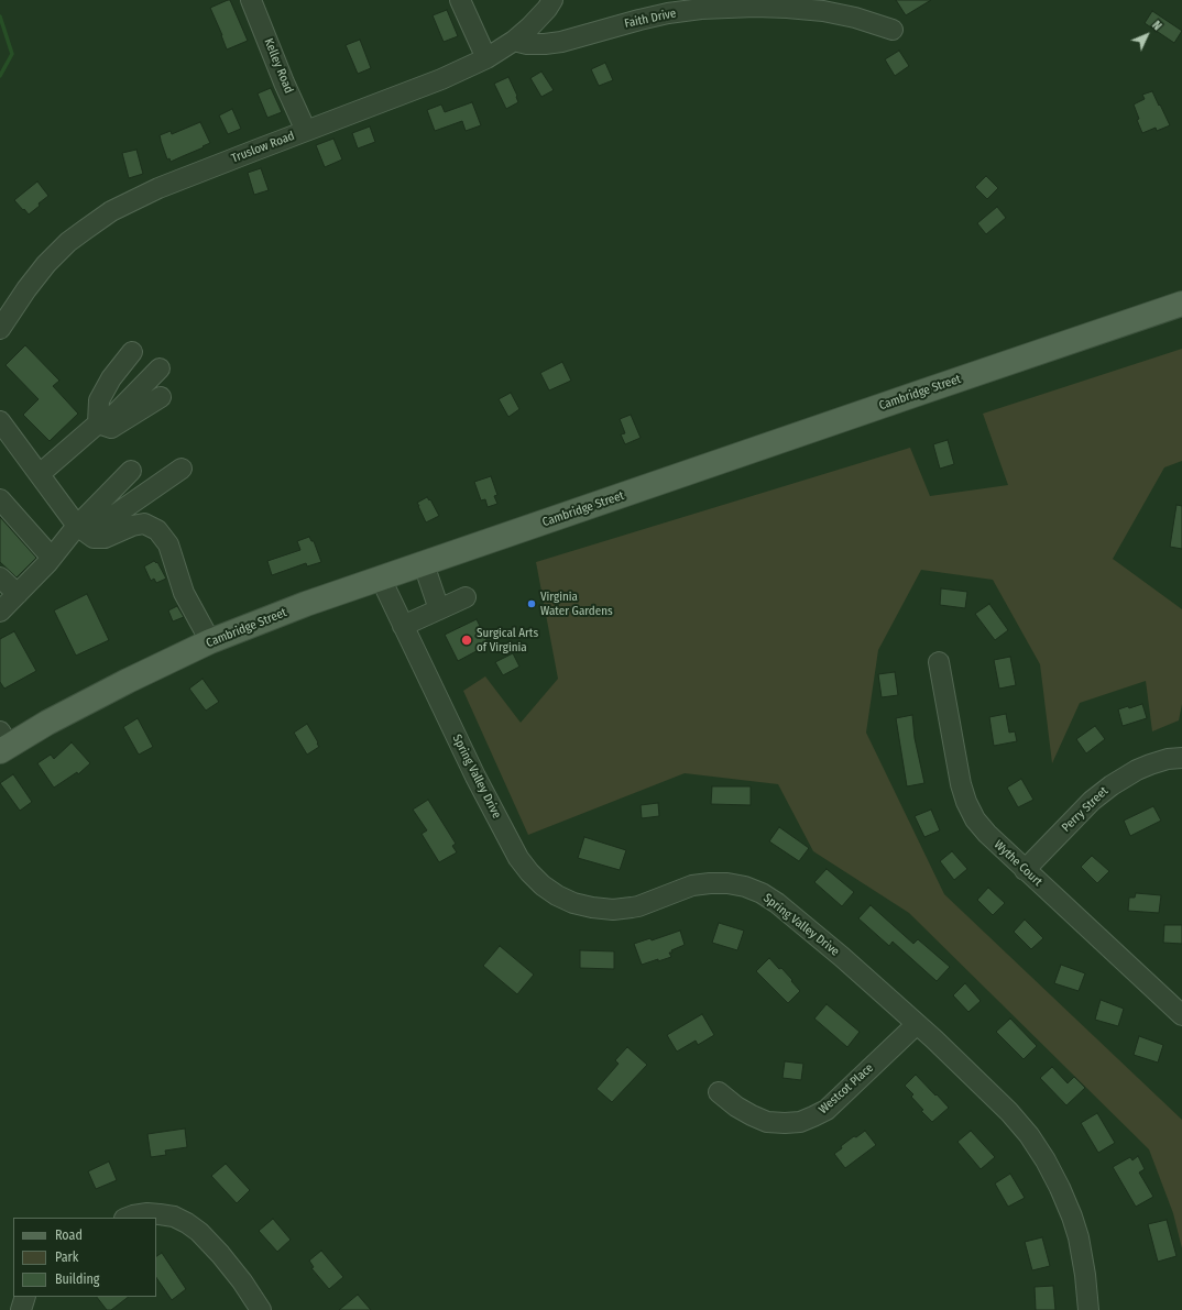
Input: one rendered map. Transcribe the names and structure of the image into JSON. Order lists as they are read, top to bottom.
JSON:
{
  "streets": {
    "main road": ["Cambridge Street"],
    "street": [
      "Faith Drive",
      "Kelley Road",
      "Truslow Road",
      "Spring Valley Drive",
      "Perry Street",
      "Wythe Court",
      "Westcot Place"
    ]
  },
  "crossings": [
    ["Faith Drive", "Truslow Road"],
    ["Kelley Road", "Truslow Road"],
    ["Cambridge Street", "Spring Valley Drive"],
    ["Spring Valley Drive", "Westcot Place"],
    ["Perry Street", "Wythe Court"]
  ],
  "places": ["Virginia Water Gardens", "Surgical Arts of Virginia"],
  "legend": ["Road", "Park", "Building"],
  "north": "top right"
}
